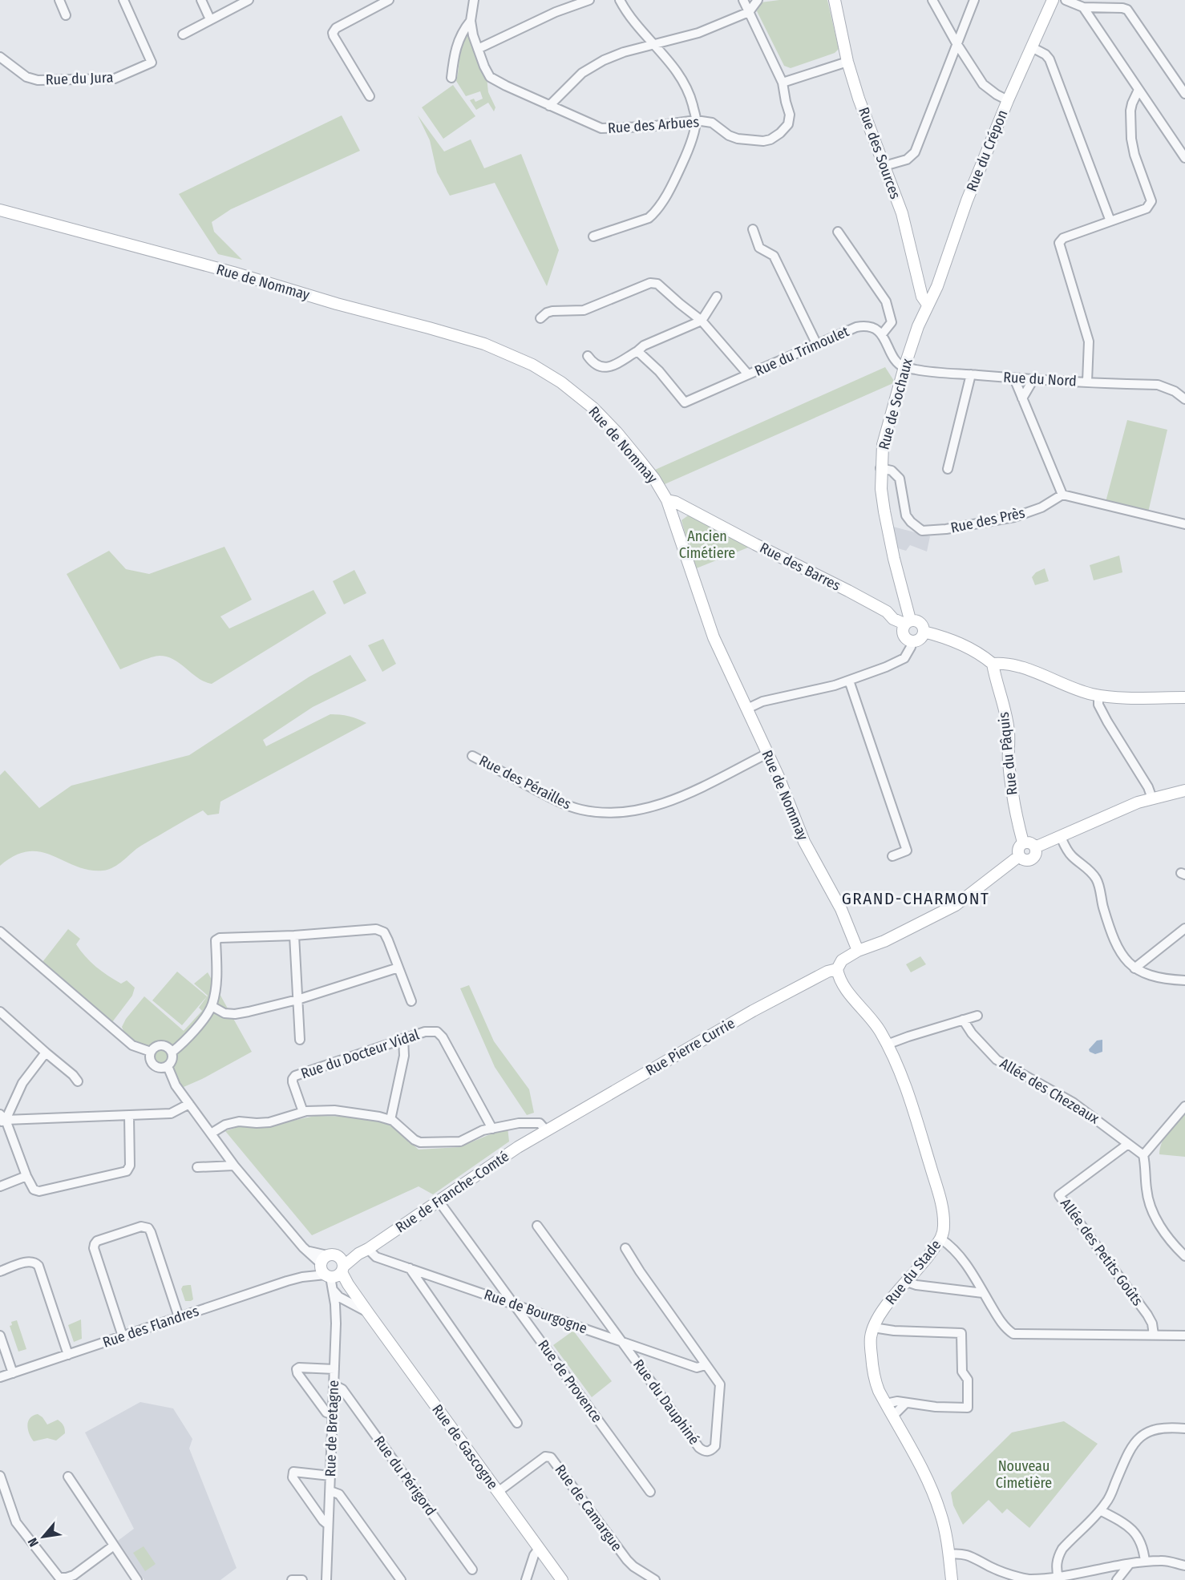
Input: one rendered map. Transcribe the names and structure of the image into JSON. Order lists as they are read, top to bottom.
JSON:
{
  "streets": {
    "street": [
      "Rue du Jura",
      "Rue des Arbues",
      "Rue du Crépon",
      "Rue des Sources",
      "Rue de Nommay",
      "Rue du Trimoulet",
      "Rue du Nord",
      "Rue de Sochaux",
      "Rue des Près",
      "Rue des Barres",
      "Rue du Pâquis",
      "Rue des Pérailles",
      "Rue Pierre Currie",
      "Rue du Docteur Vidal",
      "Allée des Chezeaux",
      "Rue de Franche-Comté",
      "Allée des Petits Goûts",
      "Rue du Stade",
      "Rue de Bourgogne",
      "Rue des Flandres",
      "Rue de Provence",
      "Rue du Dauphiné",
      "Rue de Bretagne",
      "Rue de Gascogne",
      "Rue du Périgord",
      "Rue de Camargue"
    ]
  },
  "crossings": [
    ["Rue du Crépon", "Rue des Sources"],
    ["Rue du Crépon", "Rue de Sochaux"],
    ["Rue des Sources", "Rue de Sochaux"],
    ["Rue de Nommay", "Rue des Barres"],
    ["Rue de Nommay", "Rue des Pérailles"],
    ["Rue du Nord", "Rue de Sochaux"],
    ["Rue de Sochaux", "Rue des Près"],
    ["Rue de Sochaux", "Rue des Barres"],
    ["Rue Pierre Currie", "Rue de Franche-Comté"],
    ["Rue Pierre Currie", "Rue du Stade"],
    ["Allée des Chezeaux", "Allée des Petits Goûts"],
    ["Rue de Franche-Comté", "Rue de Bourgogne"],
    ["Rue de Franche-Comté", "Rue des Flandres"],
    ["Rue de Franche-Comté", "Rue de Provence"],
    ["Rue de Franche-Comté", "Rue de Bretagne"],
    ["Rue de Franche-Comté", "Rue de Gascogne"],
    ["Rue de Bourgogne", "Rue de Provence"],
    ["Rue de Bourgogne", "Rue du Dauphiné"],
    ["Rue des Flandres", "Rue de Bretagne"],
    ["Rue de Bretagne", "Rue de Gascogne"],
    ["Rue de Bretagne", "Rue du Périgord"],
    ["Rue de Gascogne", "Rue de Camargue"]
  ],
  "districts": ["GRAND-CHARMONT"],
  "parks": ["Ancien Cimétiere", "Nouveau Cimetière"],
  "north": "bottom left"
}
